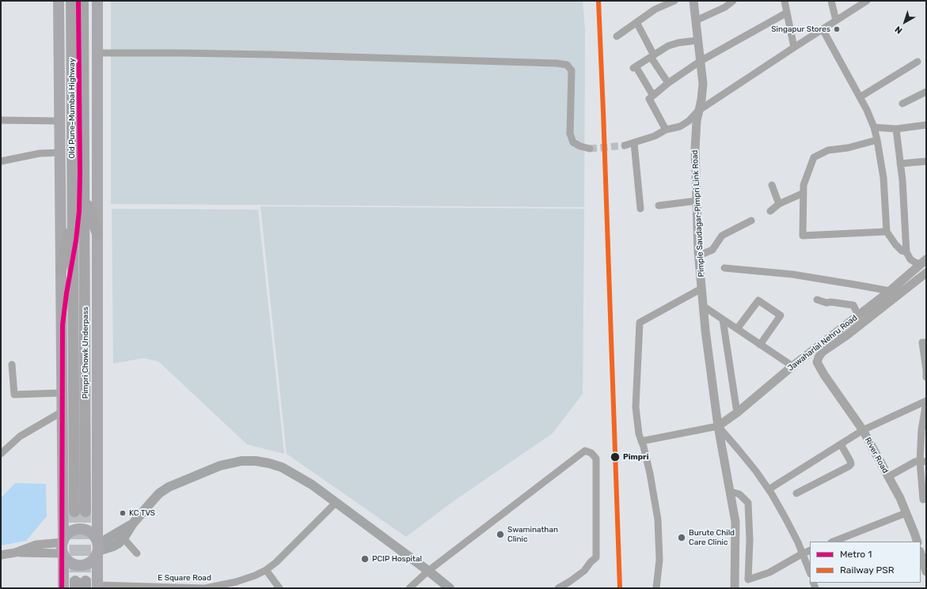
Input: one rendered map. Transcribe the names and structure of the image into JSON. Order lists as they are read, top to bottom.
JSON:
{
  "streets": {
    "highway": ["Old Pune–Mumbai Highway", "Pimpri Chowk Underpass"],
    "street": [
      "Pimple Saudagar-Pimpri Link Road",
      "Jawaharlal Nehru Road",
      "River Road",
      "E Square Road"
    ]
  },
  "crossings": [
    ["Old Pune–Mumbai Highway", "Pimpri Chowk Underpass"],
    ["Pimple Saudagar-Pimpri Link Road", "Jawaharlal Nehru Road"]
  ],
  "places": [
    "Singapur Stores",
    "Pimpri",
    "KC TVS",
    "Swaminathan Clinic",
    "Burute Child Care Clinic",
    "PCIP Hospital"
  ],
  "lines": ["metro line 1", "rail line PSR"],
  "legend": ["Metro 1", "Railway PSR"],
  "north": "bottom left"
}
